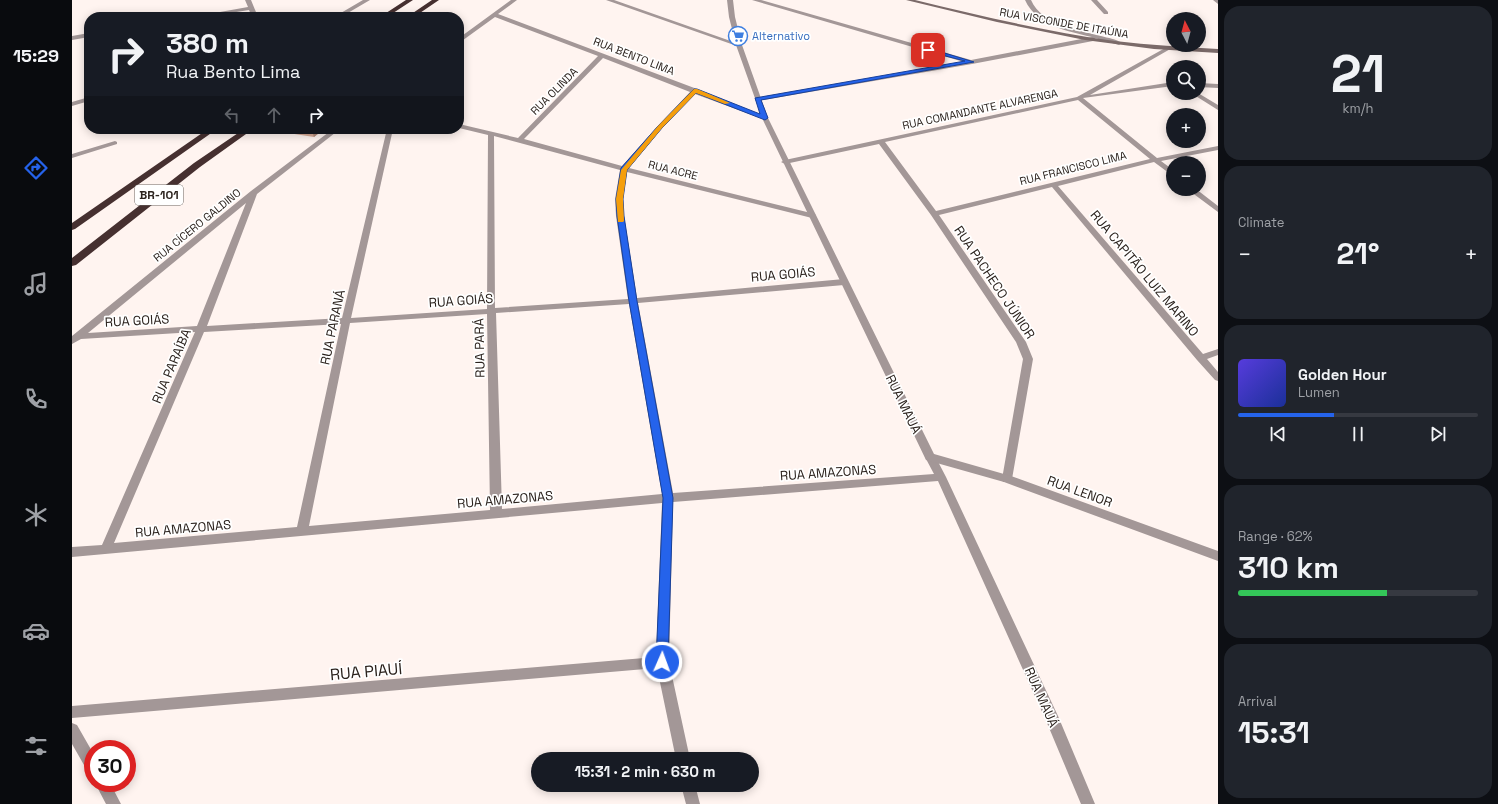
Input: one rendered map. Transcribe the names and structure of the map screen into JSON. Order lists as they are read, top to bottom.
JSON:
{
  "streets": {
    "highway": ["BR-101"],
    "main road": ["RUA VISCONDE DE ITAÚNA"],
    "street": [
      "RUA BENTO LIMA",
      "RUA OLINDA",
      "RUA COMANDANTE ALVARENGA",
      "RUA FRANCISCO LIMA",
      "RUA ACRE",
      "RUA CÍCERO GALDINO",
      "RUA CAPITÃO LUIZ MARINO",
      "RUA GOIÁS",
      "RUA PACHECO JÚNIOR",
      "RUA PARANÁ",
      "RUA PARÁ",
      "RUA PARAÍBA",
      "RUA MAUÁ",
      "RUA AMAZONAS",
      "RUA LENOR",
      "RUA PIAUÍ"
    ]
  },
  "crossings": [
    ["RUA BENTO LIMA", "RUA OLINDA"],
    ["RUA BENTO LIMA", "RUA MAUÁ"],
    ["RUA OLINDA", "RUA ACRE"],
    ["RUA COMANDANTE ALVARENGA", "RUA PACHECO JÚNIOR"],
    ["RUA COMANDANTE ALVARENGA", "RUA MAUÁ"],
    ["RUA FRANCISCO LIMA", "RUA CAPITÃO LUIZ MARINO"],
    ["RUA FRANCISCO LIMA", "RUA PACHECO JÚNIOR"],
    ["RUA ACRE", "RUA PARÁ"],
    ["RUA ACRE", "RUA MAUÁ"],
    ["RUA CÍCERO GALDINO", "RUA GOIÁS"],
    ["RUA CÍCERO GALDINO", "RUA PARAÍBA"],
    ["RUA GOIÁS", "RUA PARANÁ"],
    ["RUA GOIÁS", "RUA PARÁ"],
    ["RUA GOIÁS", "RUA PARAÍBA"],
    ["RUA GOIÁS", "RUA MAUÁ"],
    ["RUA PACHECO JÚNIOR", "RUA LENOR"],
    ["RUA PARANÁ", "RUA AMAZONAS"],
    ["RUA PARÁ", "RUA AMAZONAS"],
    ["RUA PARAÍBA", "RUA AMAZONAS"],
    ["RUA MAUÁ", "RUA AMAZONAS"],
    ["RUA MAUÁ", "RUA LENOR"]
  ],
  "places": {
    "supermarket": ["Alternativo"]
  },
  "north": "top",
  "page": {
    "tabs": "15:29",
    "tile": [
      ["21", "km/h"],
      "Climate",
      ["Range · 62%", "310 km"],
      ["Arrival", "15:31"]
    ],
    "map_buttons": ["+", "−"],
    "turn": ["380 m", "Rua Bento Lima"],
    "heat": ["−", "21°", "+"],
    "song": ["Golden Hour", "Lumen"],
    "limit": "30",
    "trip": "15:31 · 2 min · 630 m"
  }
}
